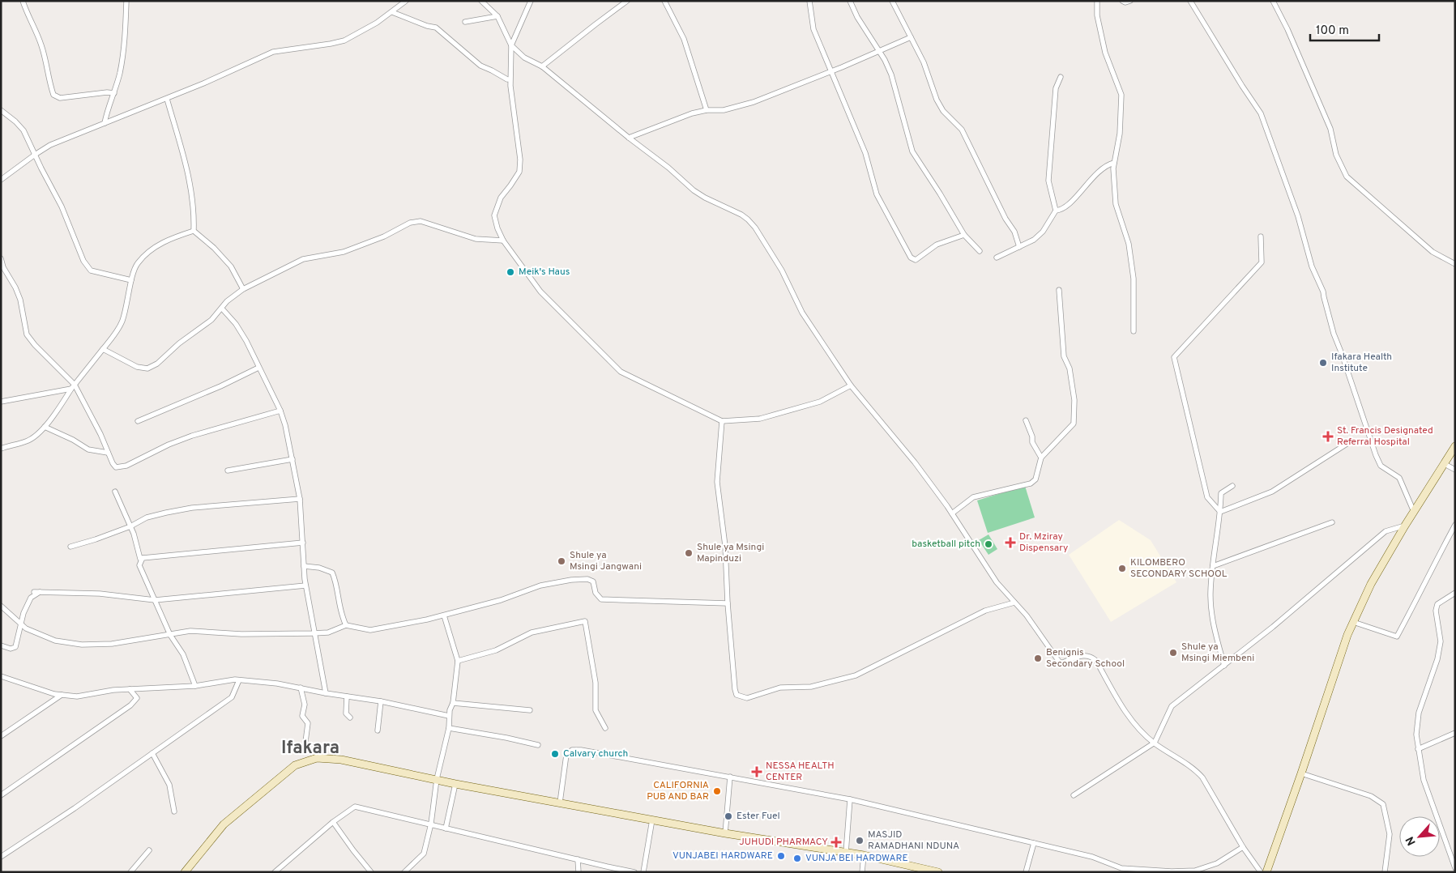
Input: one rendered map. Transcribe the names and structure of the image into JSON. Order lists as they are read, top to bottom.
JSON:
{
  "districts": ["Ifakara"],
  "places": {
    "other": [
      "Meik's Haus",
      "Ifakara Health Institute",
      "basketball pitch",
      "Shule ya Msingi Mapinduzi",
      "Shule ya Msingi Jangwani",
      "KILOMBERO SECONDARY SCHOOL",
      "Shule ya Msingi Miembeni",
      "Benignis Secondary School",
      "Calvary church",
      "CALIFORNIA PUB AND BAR",
      "Ester Fuel",
      "MASJID RAMADHANI NDUNA",
      "VUNJABEI HARDWARE",
      "VUNJA BEI HARDWARE"
    ],
    "health": [
      "St. Francis Designated Referral Hospital",
      "Dr. Mziray Dispensary",
      "NESSA HEALTH CENTER",
      "JUHUDI PHARMACY"
    ]
  },
  "scale_bar": "100 m",
  "north": "bottom left"
}
